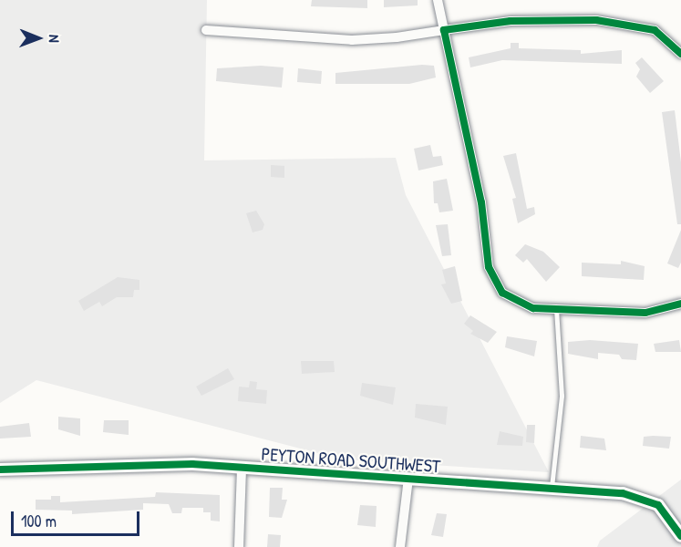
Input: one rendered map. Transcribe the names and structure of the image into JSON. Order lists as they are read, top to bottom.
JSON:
{
  "streets": {
    "street": ["PEYTON ROAD SOUTHWEST"]
  },
  "scale_bar": "100 m",
  "north": "right"
}
